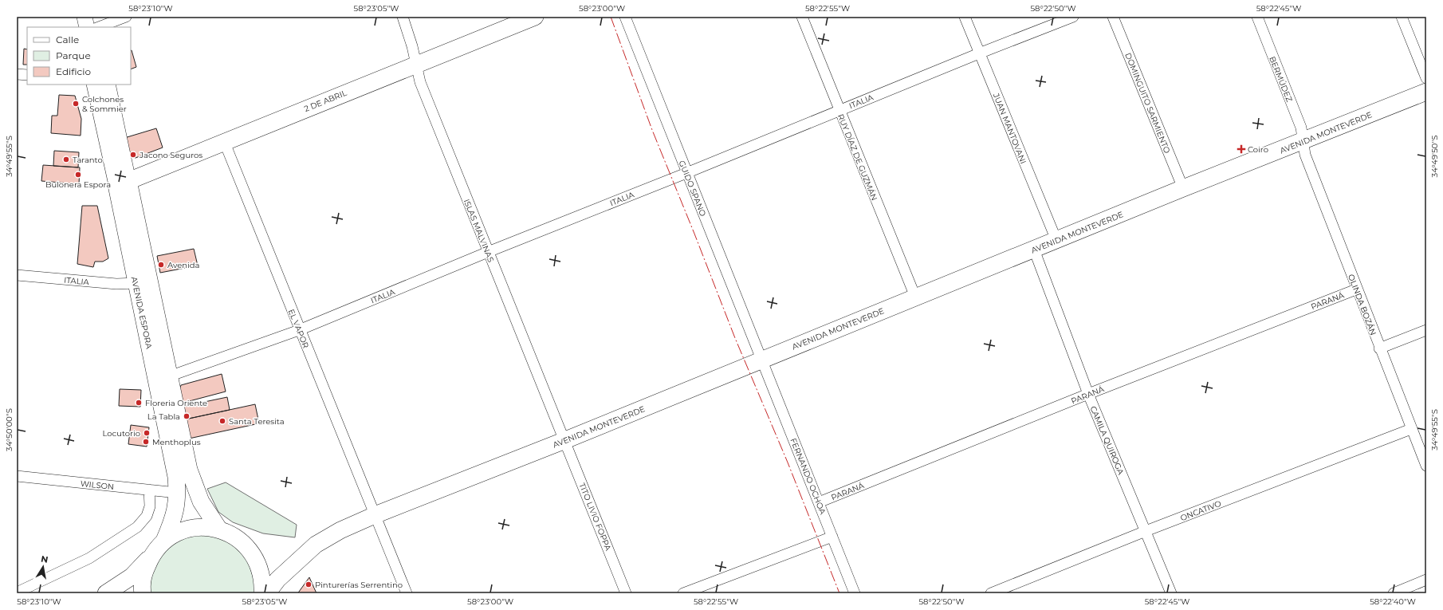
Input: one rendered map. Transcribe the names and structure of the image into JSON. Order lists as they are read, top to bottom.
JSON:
{
  "streets": {
    "main road": ["2 DE ABRIL", "AVENIDA MONTEVERDE", "AVENIDA ESPORA"],
    "street": [
      "BERMÚDEZ",
      "ITALIA",
      "DOMINGUITO SARMIENTO",
      "JUAN MANTOVANI",
      "RUY DÍAZ DE GUZMÁN",
      "GUIDO SPANO",
      "ISLAS MALVINAS",
      "PARANÁ",
      "OLINDA BOZÁN",
      "EL VAPOR",
      "CAMILA QUIROGA",
      "FERNANDO OCHOA",
      "WILSON",
      "ONCATIVO",
      "TITO LIVIO FOPPA"
    ]
  },
  "crossings": [
    ["BERMÚDEZ", "AVENIDA MONTEVERDE"],
    ["BERMÚDEZ", "OLINDA BOZÁN"],
    ["2 DE ABRIL", "ISLAS MALVINAS"],
    ["2 DE ABRIL", "AVENIDA ESPORA"],
    ["2 DE ABRIL", "EL VAPOR"],
    ["ITALIA", "JUAN MANTOVANI"],
    ["ITALIA", "RUY DÍAZ DE GUZMÁN"],
    ["ITALIA", "GUIDO SPANO"],
    ["ITALIA", "ISLAS MALVINAS"],
    ["ITALIA", "AVENIDA ESPORA"],
    ["ITALIA", "EL VAPOR"],
    ["DOMINGUITO SARMIENTO", "AVENIDA MONTEVERDE"],
    ["JUAN MANTOVANI", "AVENIDA MONTEVERDE"],
    ["AVENIDA MONTEVERDE", "RUY DÍAZ DE GUZMÁN"],
    ["AVENIDA MONTEVERDE", "GUIDO SPANO"],
    ["AVENIDA MONTEVERDE", "ISLAS MALVINAS"],
    ["AVENIDA MONTEVERDE", "OLINDA BOZÁN"],
    ["AVENIDA MONTEVERDE", "EL VAPOR"],
    ["AVENIDA MONTEVERDE", "CAMILA QUIROGA"],
    ["AVENIDA MONTEVERDE", "FERNANDO OCHOA"],
    ["AVENIDA MONTEVERDE", "TITO LIVIO FOPPA"],
    ["GUIDO SPANO", "FERNANDO OCHOA"],
    ["ISLAS MALVINAS", "TITO LIVIO FOPPA"],
    ["PARANÁ", "OLINDA BOZÁN"],
    ["PARANÁ", "CAMILA QUIROGA"],
    ["PARANÁ", "FERNANDO OCHOA"],
    ["OLINDA BOZÁN", "ONCATIVO"],
    ["AVENIDA ESPORA", "WILSON"],
    ["CAMILA QUIROGA", "ONCATIVO"]
  ],
  "places": {
    "other": [
      "Colchones & Sommier",
      "Jacono Seguros",
      "Taranto",
      "Bulonera Espora",
      "Avenida",
      "Floreria Oriente",
      "La Tabla",
      "Santa Teresita",
      "Locutorio",
      "Menthoplus",
      "Pinturerías Serrentino"
    ],
    "health": ["Coiro"]
  },
  "legend": ["Calle", "Parque", "Edificio"],
  "north": "top",
  "coordinates": [
    "58°23'10\"W",
    "58°23'05\"W",
    "58°23'00\"W",
    "58°22'55\"W",
    "58°22'50\"W",
    "58°22'45\"W",
    "34°49'55\"S",
    "34°49'50\"S",
    "34°50'00\"S",
    "58°22'40\"W"
  ]
}
